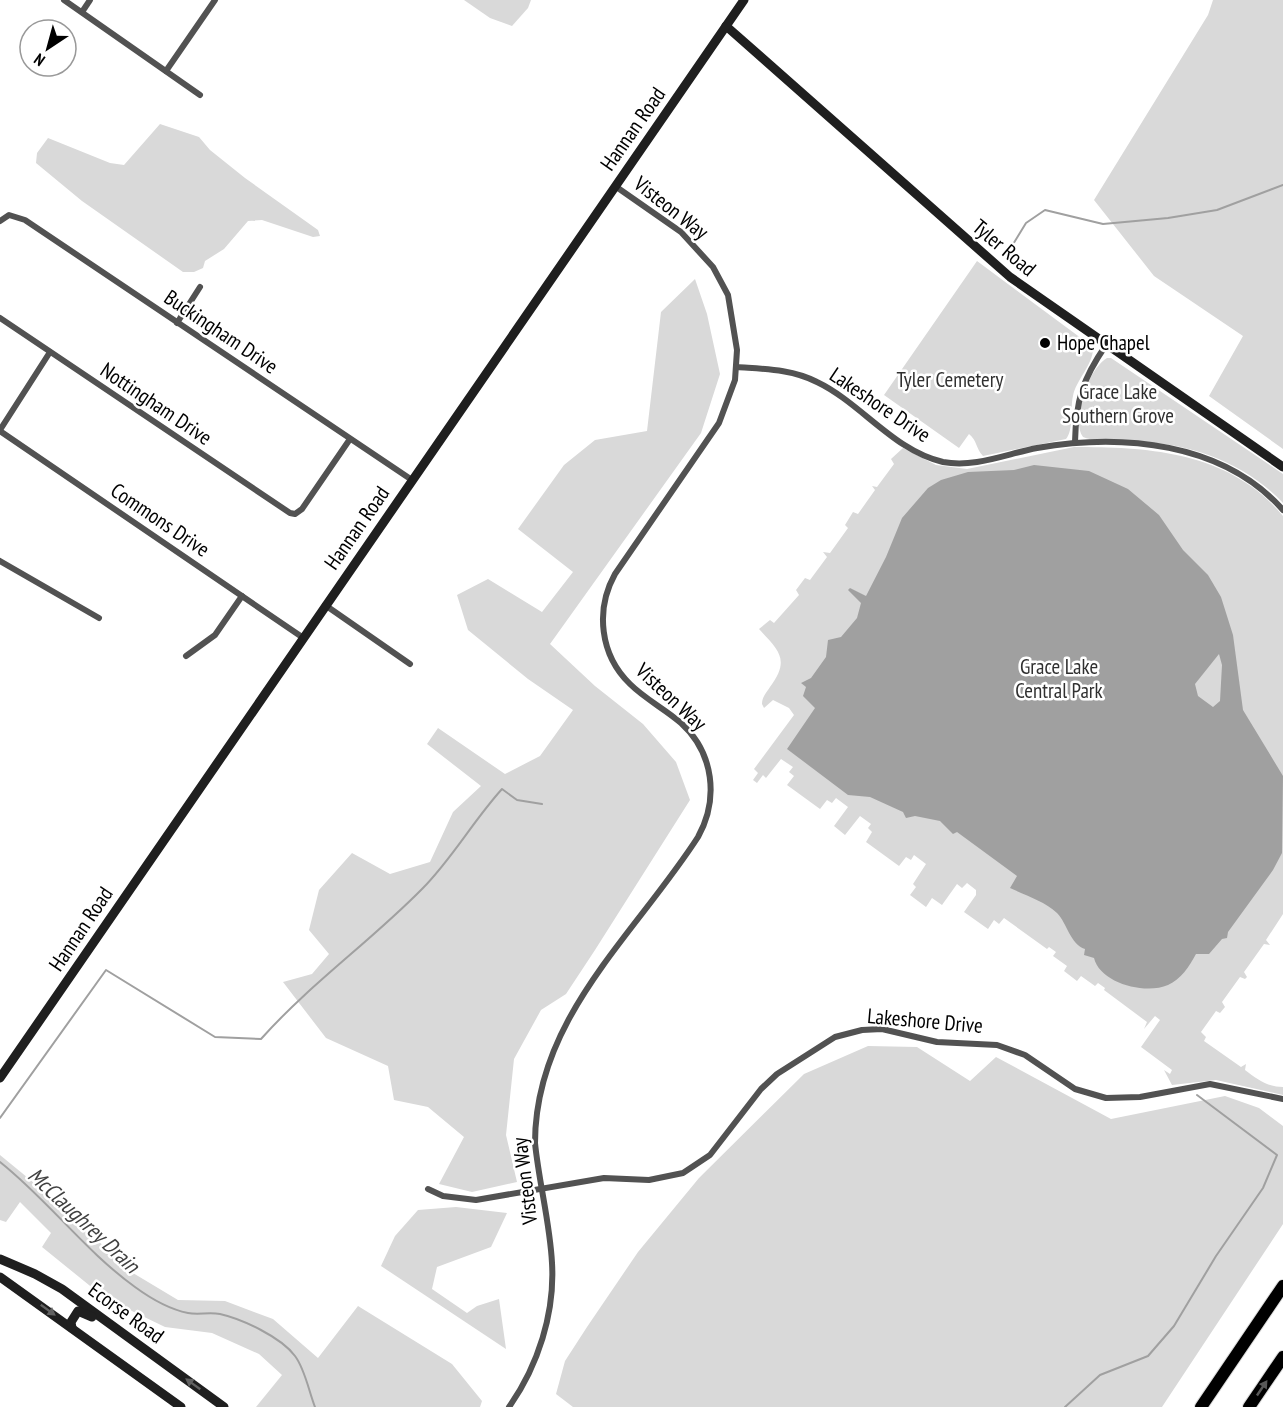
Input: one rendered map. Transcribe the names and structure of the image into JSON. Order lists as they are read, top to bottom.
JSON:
{
  "streets": {
    "street": [
      "Hannan Road",
      "Visteon Way",
      "Tyler Road",
      "Buckingham Drive",
      "Nottingham Drive",
      "Lakeshore Drive",
      "Commons Drive",
      "Ecorse Road"
    ]
  },
  "crossings": [
    ["Hannan Road", "Visteon Way"],
    ["Hannan Road", "Tyler Road"],
    ["Hannan Road", "Buckingham Drive"],
    ["Hannan Road", "Commons Drive"],
    ["Visteon Way", "Lakeshore Drive"],
    ["Buckingham Drive", "Nottingham Drive"]
  ],
  "water": ["McClaughrey Drain"],
  "parks": ["Tyler Cemetery", "Grace Lake Southern Grove", "Grace Lake Central Park"],
  "places": ["Hope Chapel"],
  "north": "bottom left"
}
